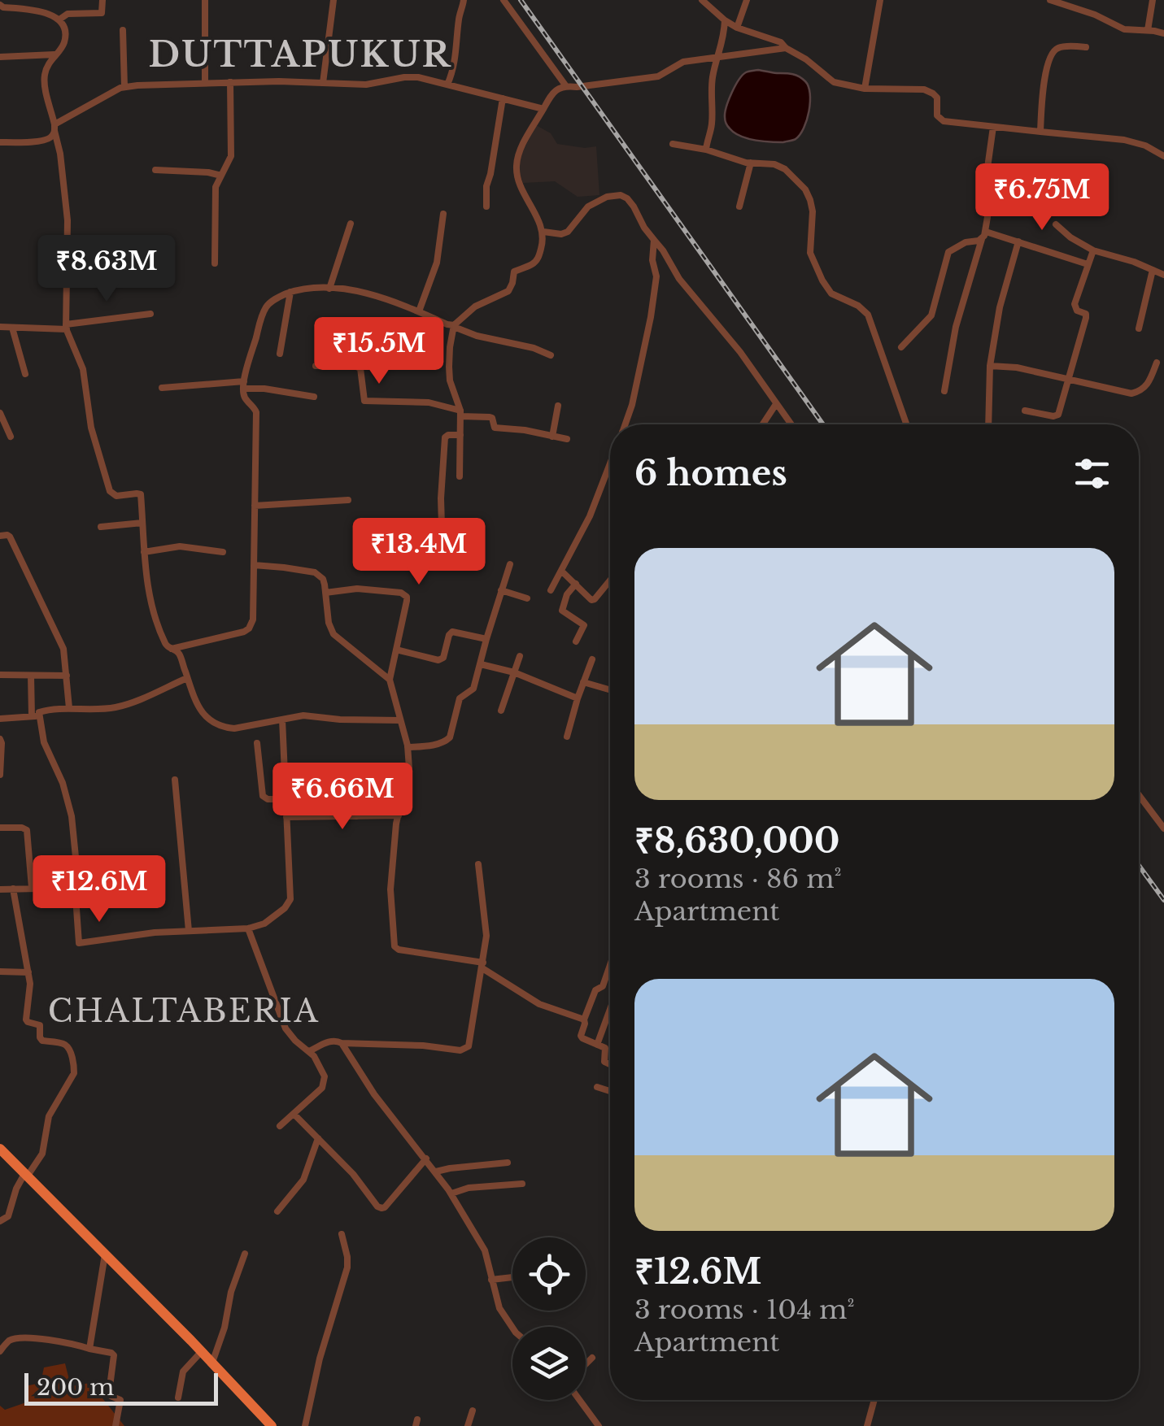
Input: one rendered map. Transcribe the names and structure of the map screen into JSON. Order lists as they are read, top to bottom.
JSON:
{
  "districts": ["DUTTAPUKUR", "CHALTABERIA"],
  "scale_bar": "200 m",
  "page": {
    "price": [
      "₹6.75M",
      "₹8.63M",
      "₹15.5M",
      "₹13.4M",
      "₹6.66M",
      "₹12.6M"
    ],
    "heading": "6 homes",
    "list": [
      {
        "name": "₹8,630,000",
        "note": "3 rooms · 86 m² · Apartment"
      },
      {
        "name": "₹12.6M",
        "note": "3 rooms · 104 m² · Apartment"
      }
    ],
    "scale": "200 m"
  }
}
